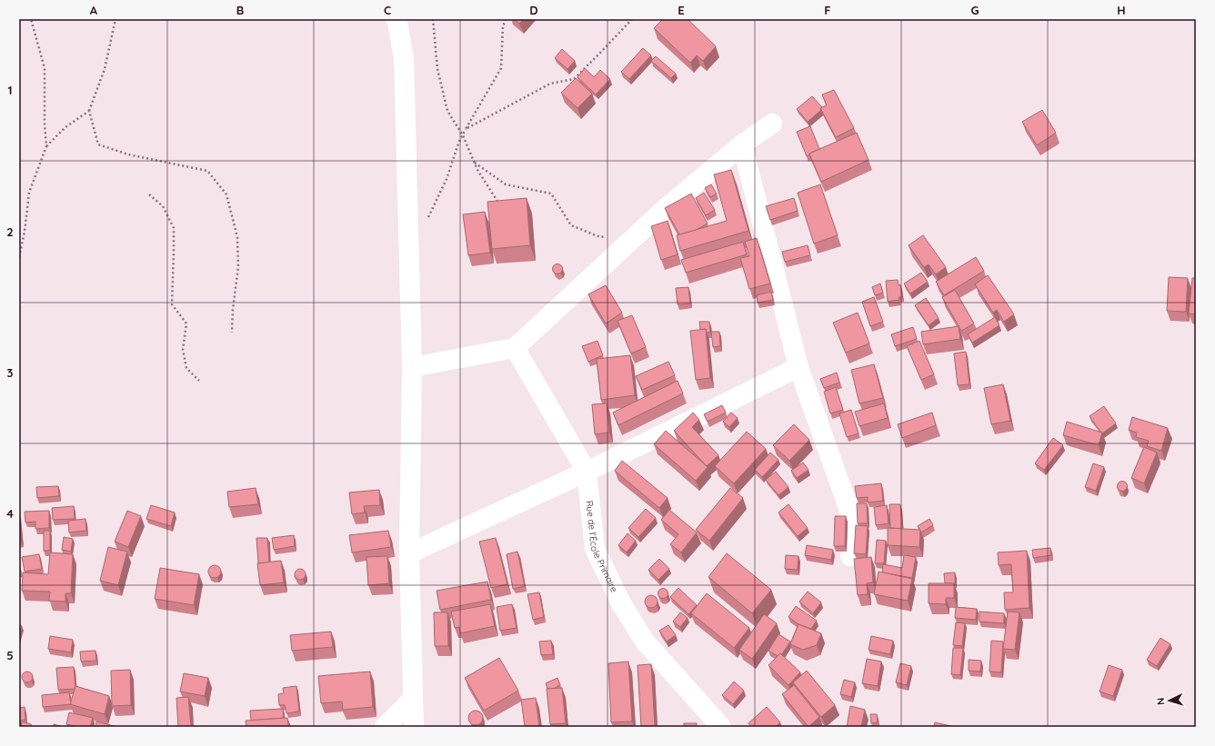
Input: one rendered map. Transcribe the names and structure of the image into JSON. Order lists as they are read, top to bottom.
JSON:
{
  "streets": {
    "street": ["Rue de l'École Primaire"]
  },
  "north": "left",
  "grid": {
    "columns": [
      "A",
      "B",
      "C",
      "D",
      "E",
      "F",
      "G",
      "H"
    ],
    "rows": [
      "1",
      "2",
      "3",
      "4",
      "5"
    ]
  }
}
